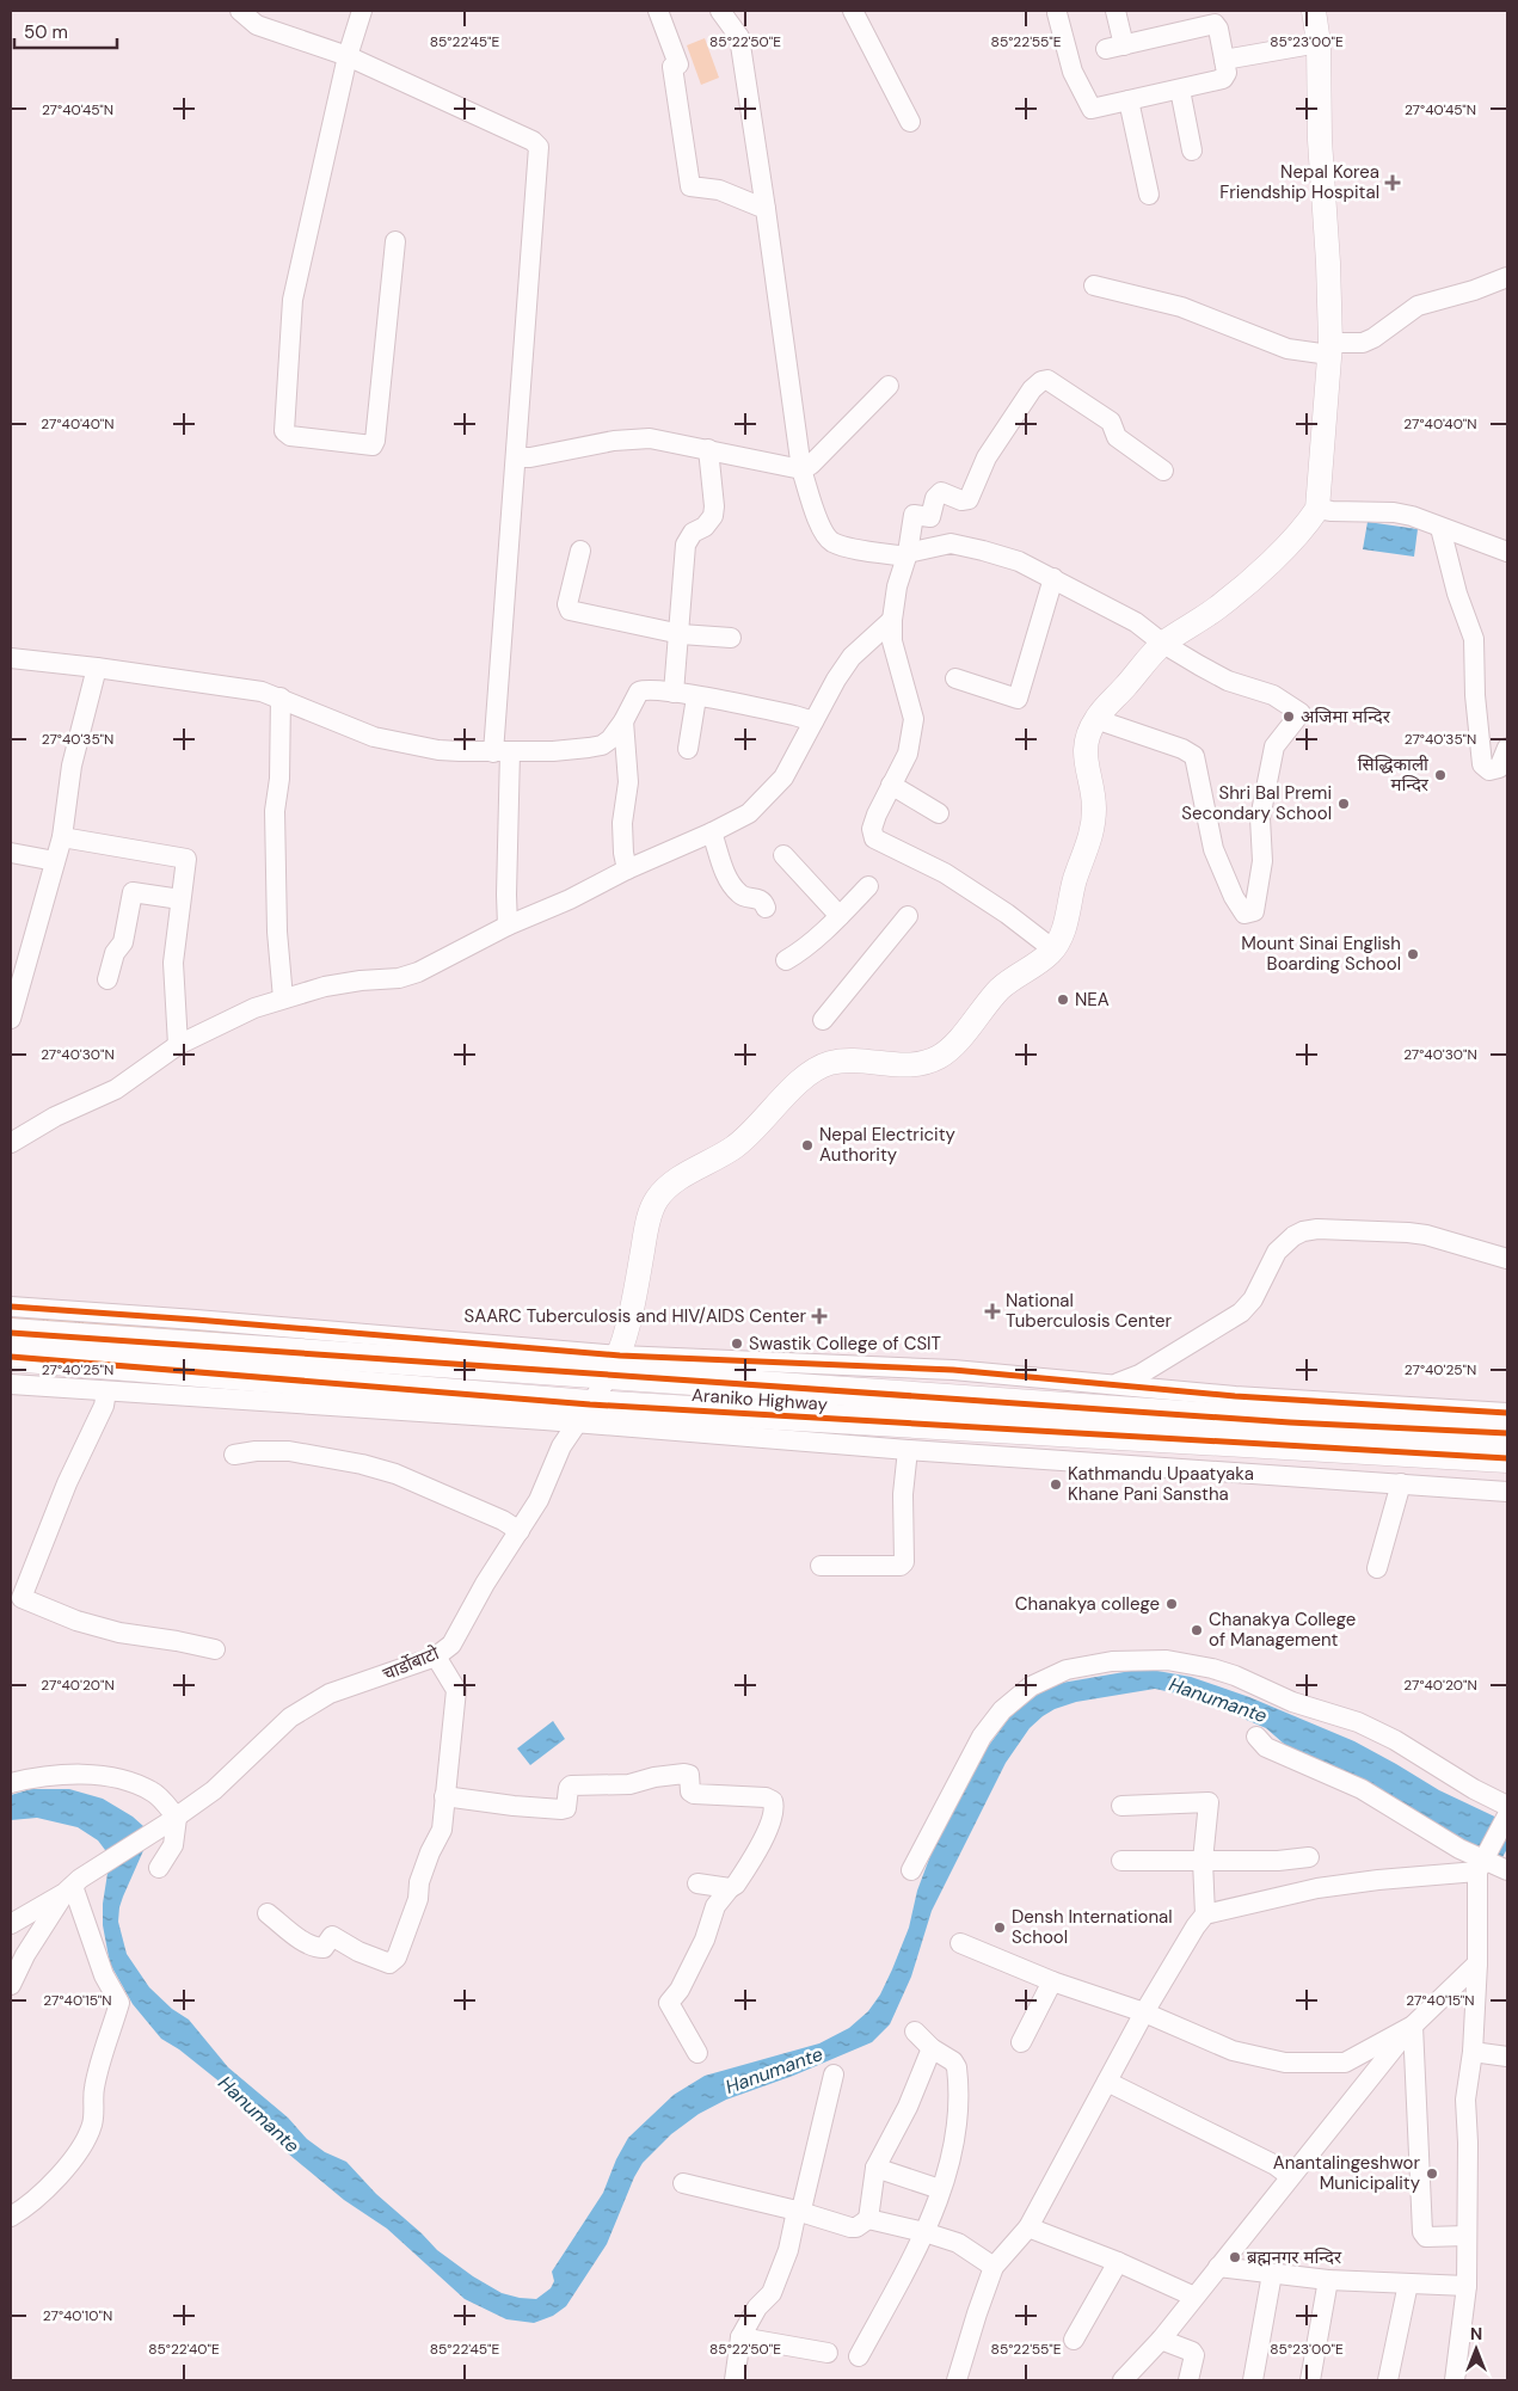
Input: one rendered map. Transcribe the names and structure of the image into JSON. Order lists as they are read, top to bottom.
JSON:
{
  "streets": {
    "highway": ["Araniko Highway"],
    "street": ["चार्डोबाटो"]
  },
  "crossings": [
    ["Araniko Highway", "चार्डोबाटो"]
  ],
  "water": ["Hanumante"],
  "places": {
    "health": ["Nepal Korea Friendship Hospital", "National Tuberculosis Center", "SAARC Tuberculosis and HIV/AIDS Center"],
    "other": [
      "अजिमा मन्दिर",
      "सिद्धिकाली मन्दिर",
      "Shri Bal Premi Secondary School",
      "Mount Sinai English Boarding School",
      "NEA",
      "Nepal Electricity Authority",
      "Swastik College of CSIT",
      "Kathmandu Upaatyaka Khane Pani Sanstha",
      "Chanakya college",
      "Chanakya College of Management",
      "Densh International School",
      "Anantalingeshwor Municipality",
      "ब्रह्मनगर मन्दिर"
    ]
  },
  "scale_bar": "50 m",
  "north": "top",
  "coordinates": [
    "85°22'45\"E",
    "85°22'50\"E",
    "85°22'55\"E",
    "85°23'00\"E",
    "27°40'45\"N",
    "27°40'40\"N",
    "27°40'35\"N",
    "27°40'30\"N",
    "27°40'25\"N",
    "27°40'20\"N",
    "27°40'15\"N",
    "27°40'10\"N",
    "85°22'40\"E"
  ]
}
